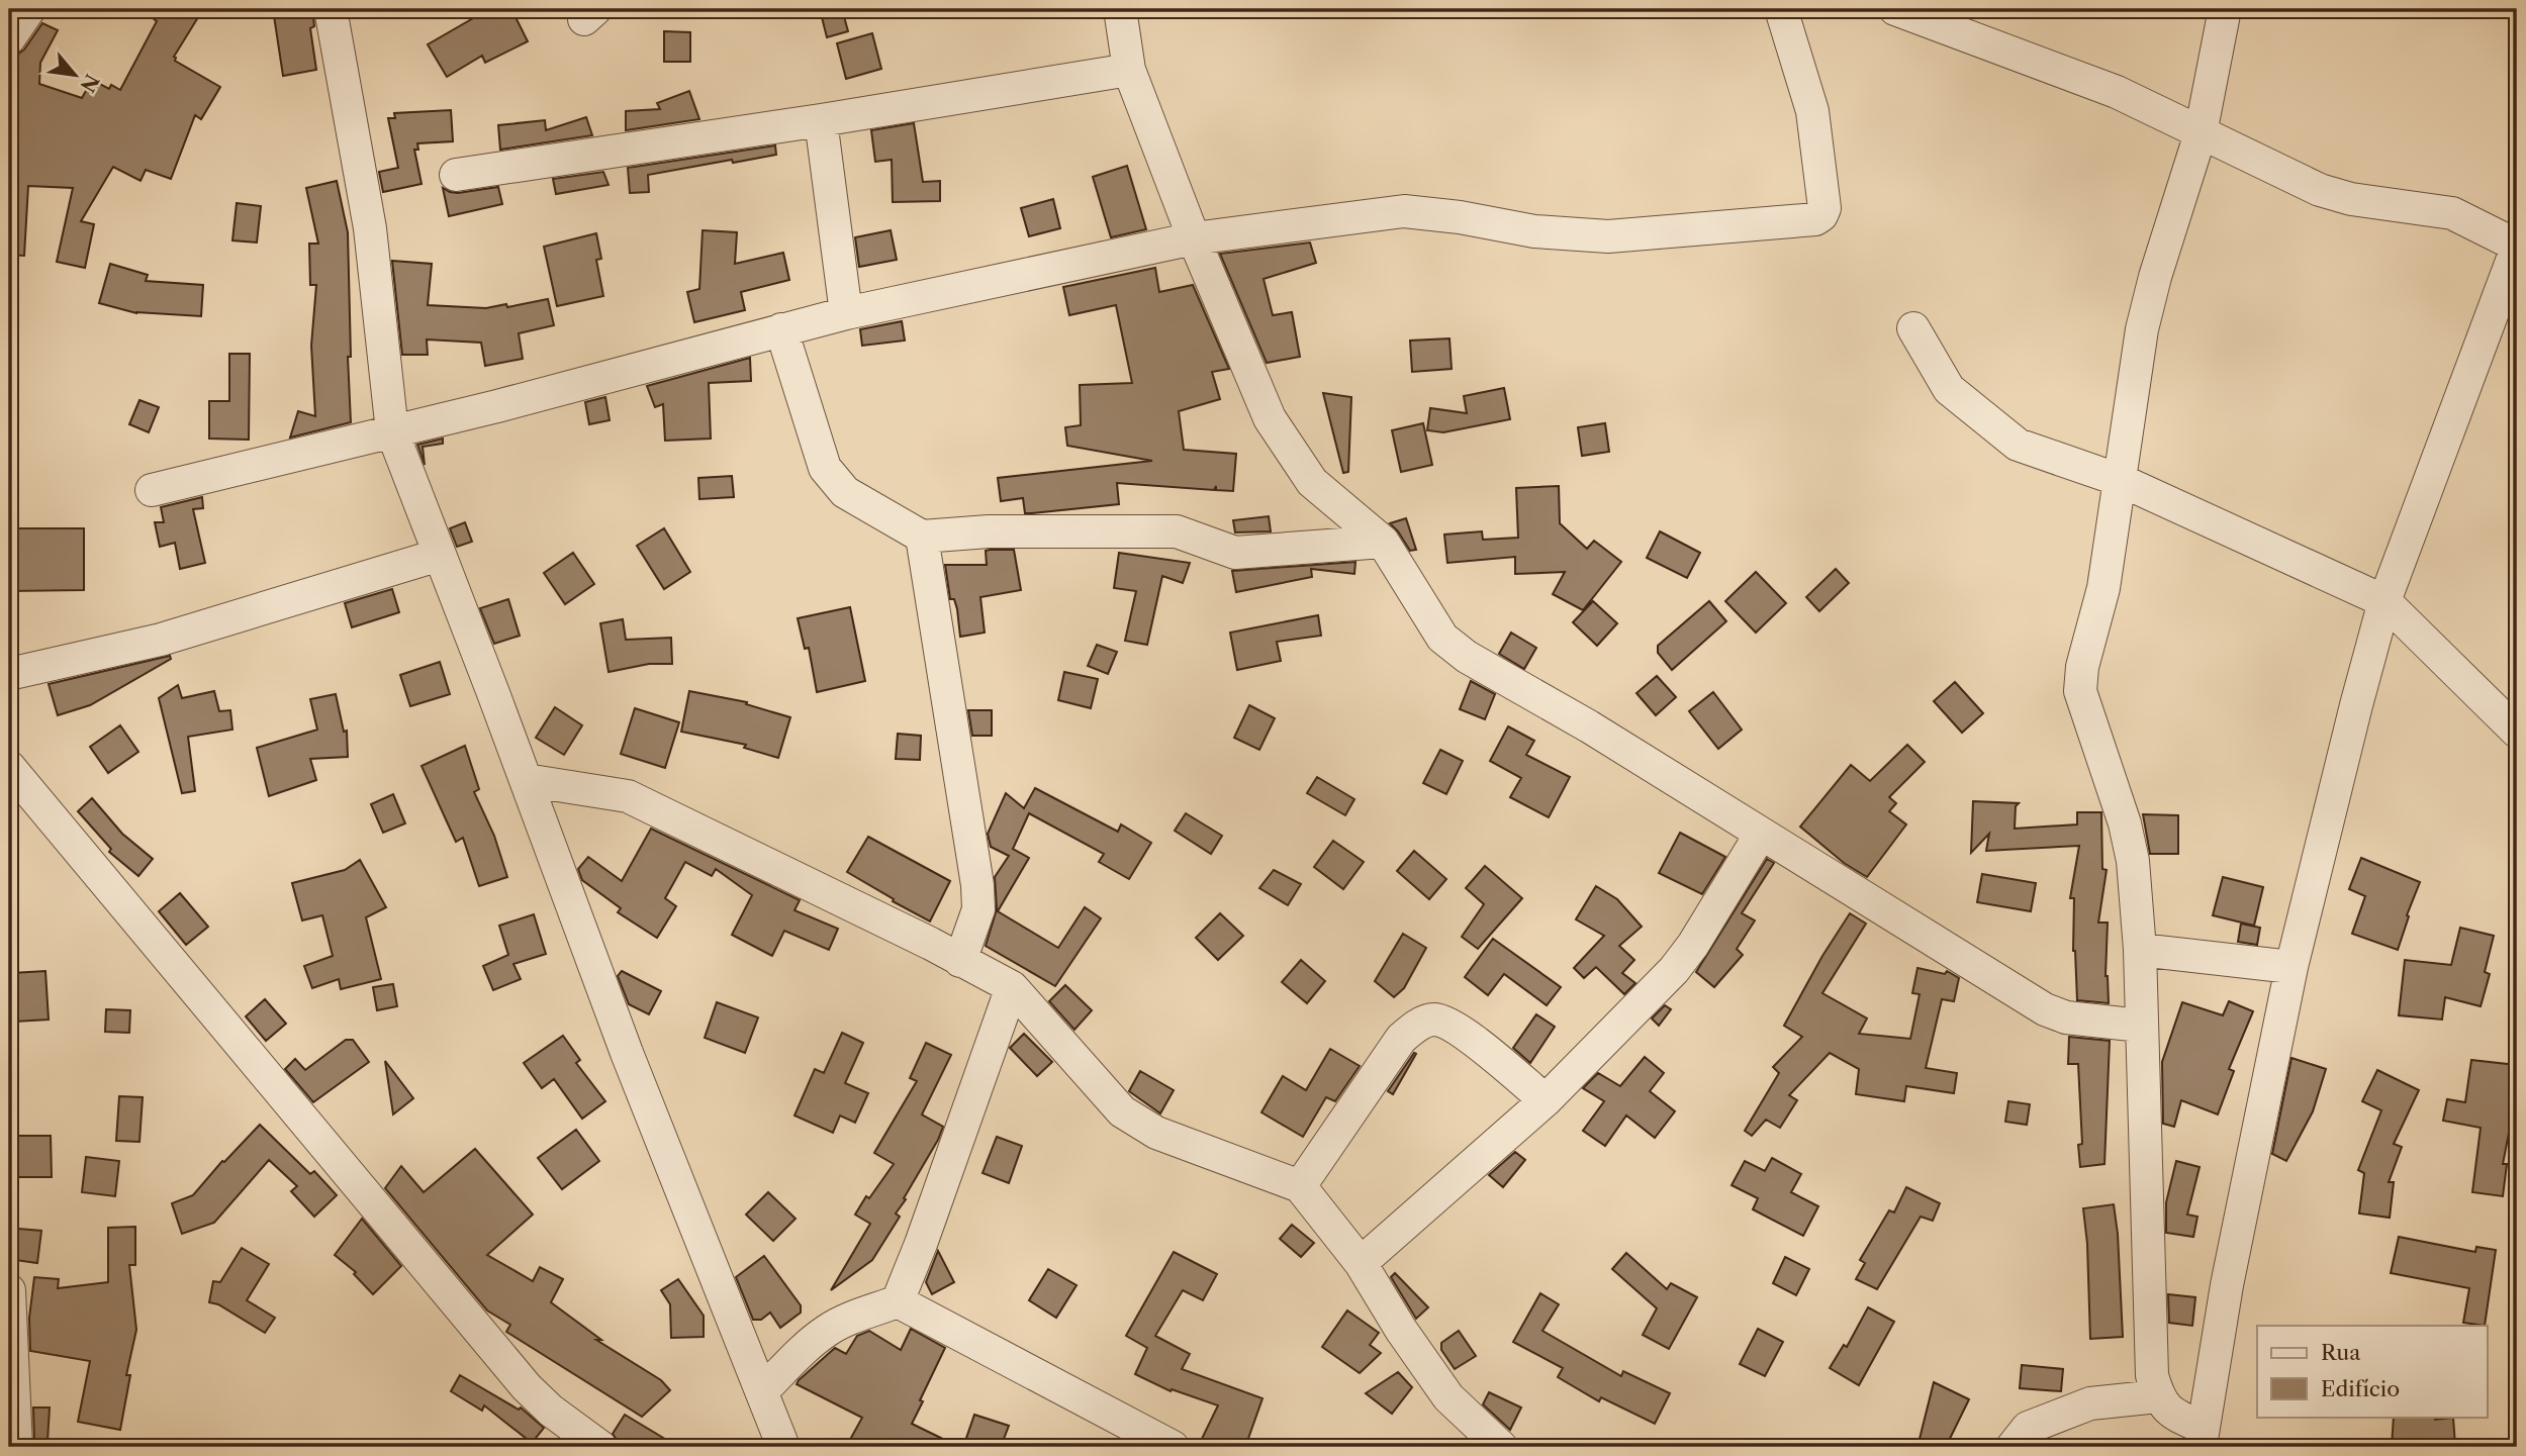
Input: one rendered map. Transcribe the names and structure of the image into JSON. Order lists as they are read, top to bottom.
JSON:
{
  "legend": ["Rua", "Edifício"],
  "north": "bottom right"
}
